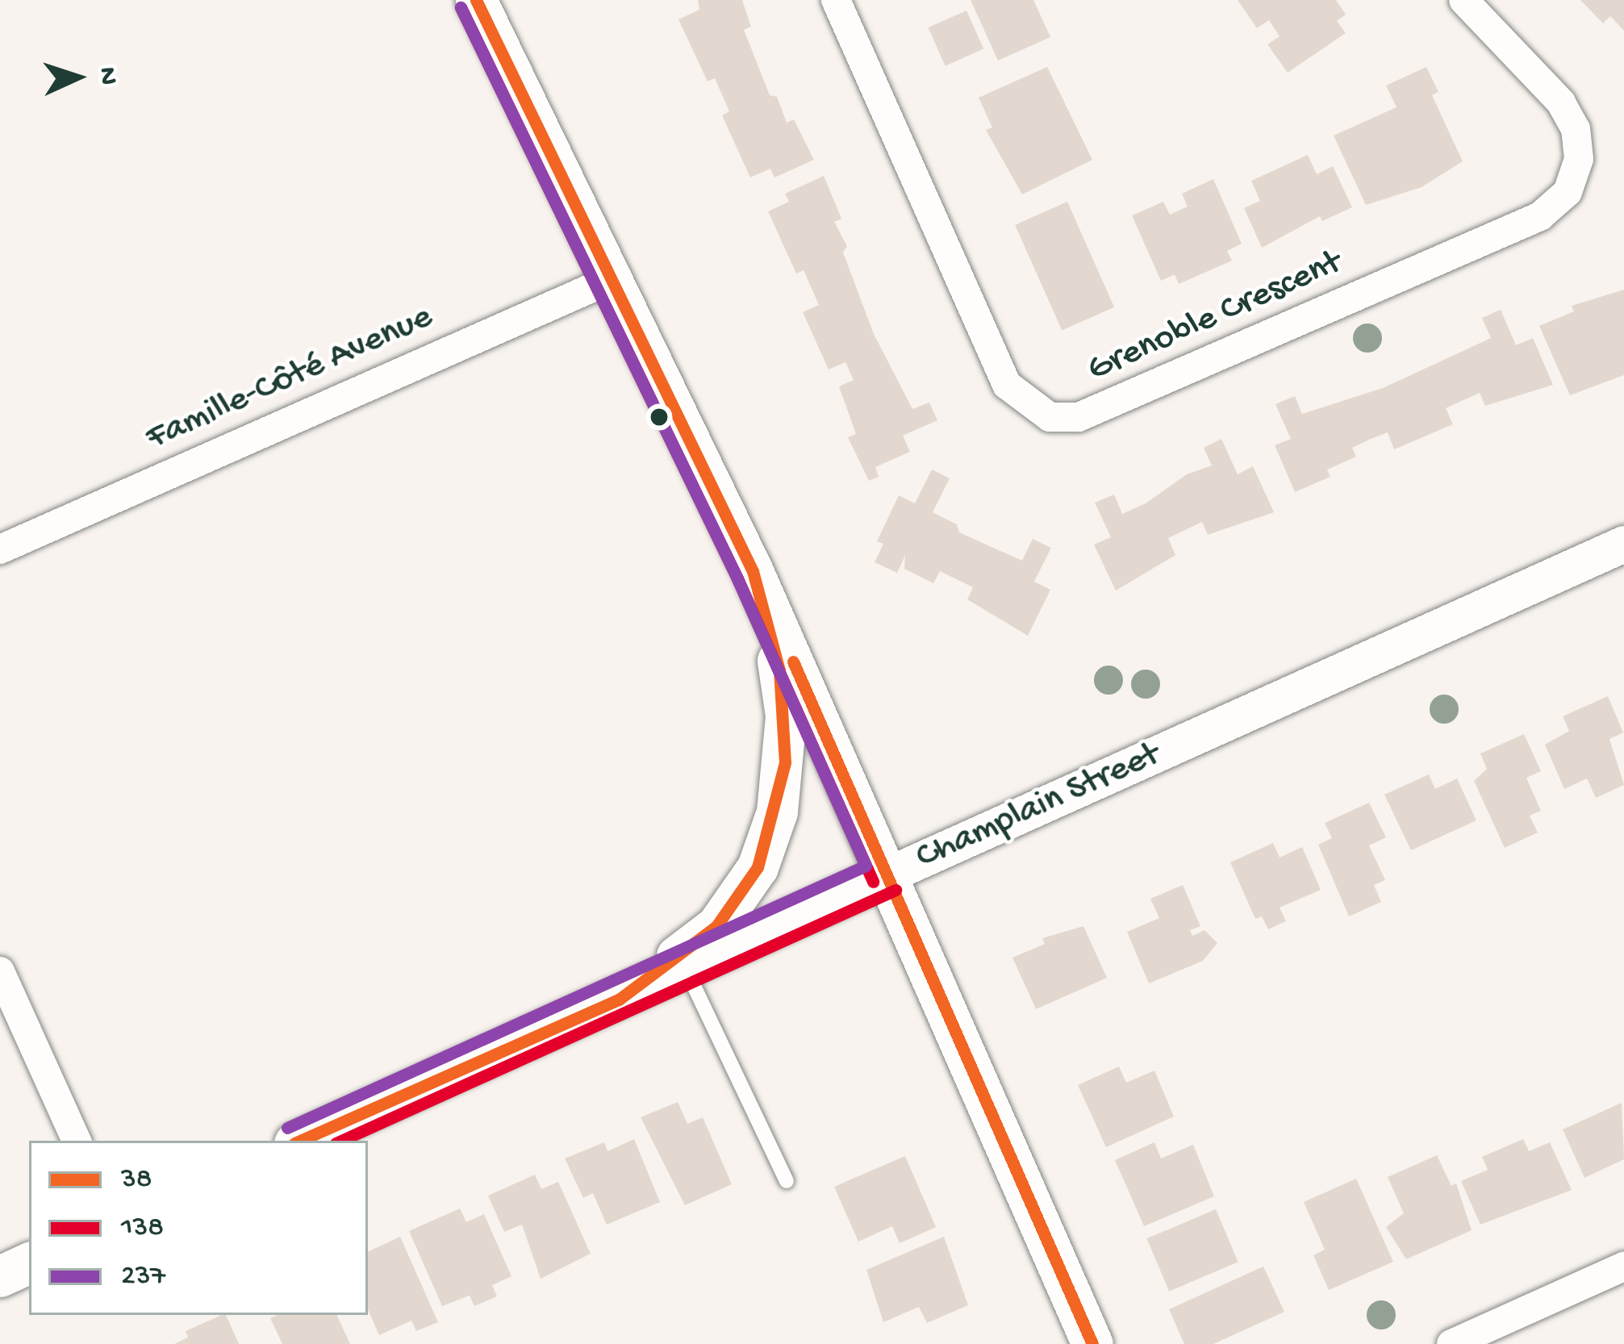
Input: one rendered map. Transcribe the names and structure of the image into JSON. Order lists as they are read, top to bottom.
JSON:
{
  "streets": {
    "main road": ["Champlain Street"],
    "street": ["Grenoble Crescent", "Famille-Côté Avenue"]
  },
  "lines": ["transit line 38", "transit line 138", "transit line 237"],
  "legend": ["38", "138", "237"],
  "north": "right"
}
